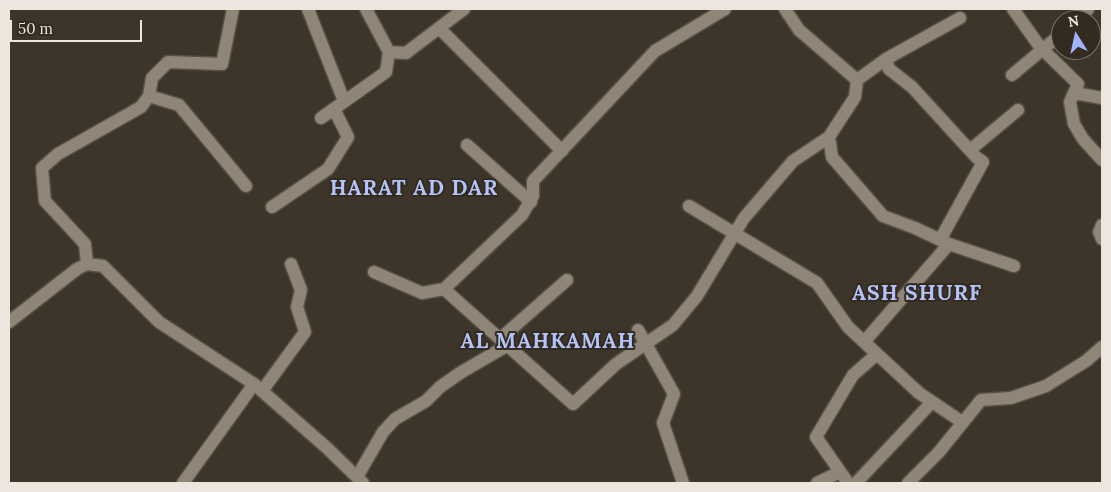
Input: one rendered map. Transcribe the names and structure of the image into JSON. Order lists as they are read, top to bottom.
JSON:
{
  "districts": ["HARAT AD DAR", "ASH SHURF", "AL MAHKAMAH"],
  "scale_bar": "50 m",
  "north": "top"
}
